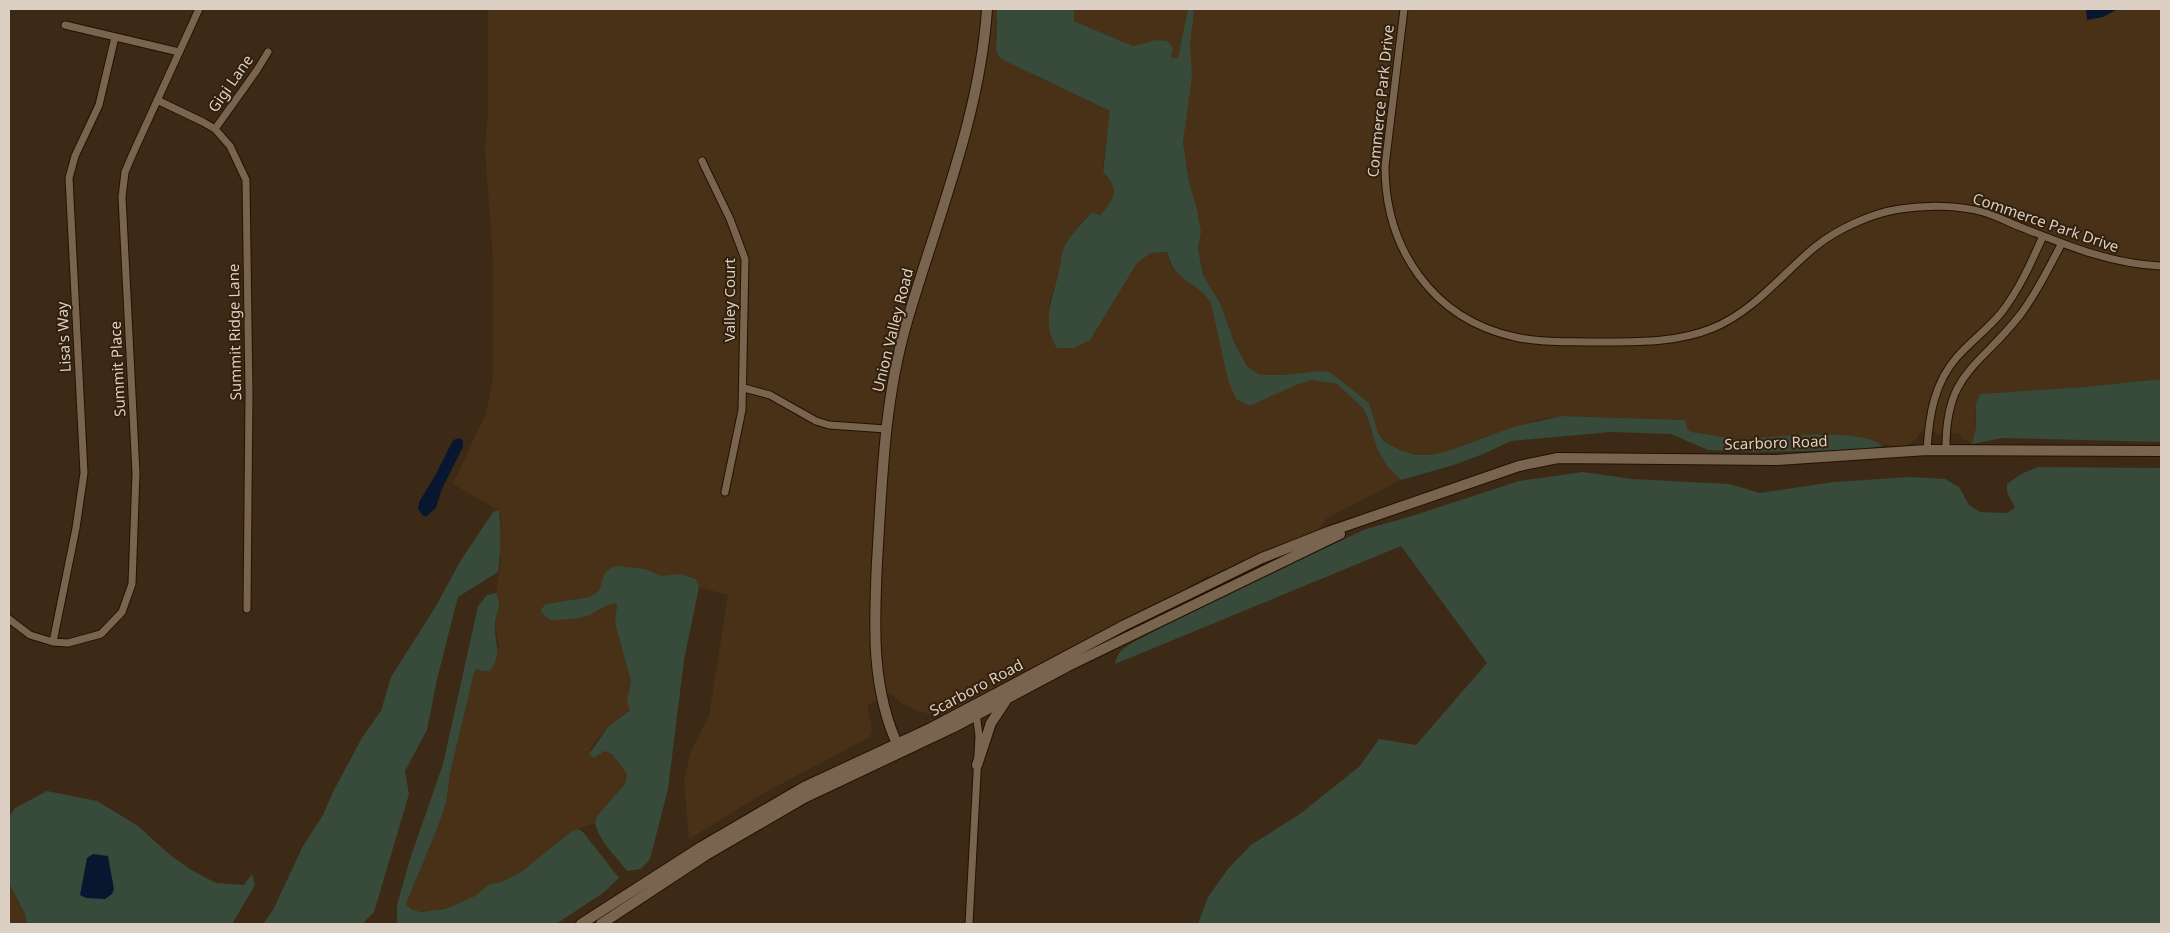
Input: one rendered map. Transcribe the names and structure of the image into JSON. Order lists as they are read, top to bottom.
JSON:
{
  "streets": {
    "main road": ["Union Valley Road", "Scarboro Road"],
    "street": [
      "Gigi Lane",
      "Commerce Park Drive",
      "Valley Court",
      "Summit Ridge Lane",
      "Lisa's Way",
      "Summit Place"
    ]
  },
  "crossings": [
    ["Gigi Lane", "Summit Ridge Lane"],
    ["Union Valley Road", "Scarboro Road"],
    ["Summit Ridge Lane", "Summit Place"],
    ["Lisa's Way", "Summit Place"]
  ]
}
